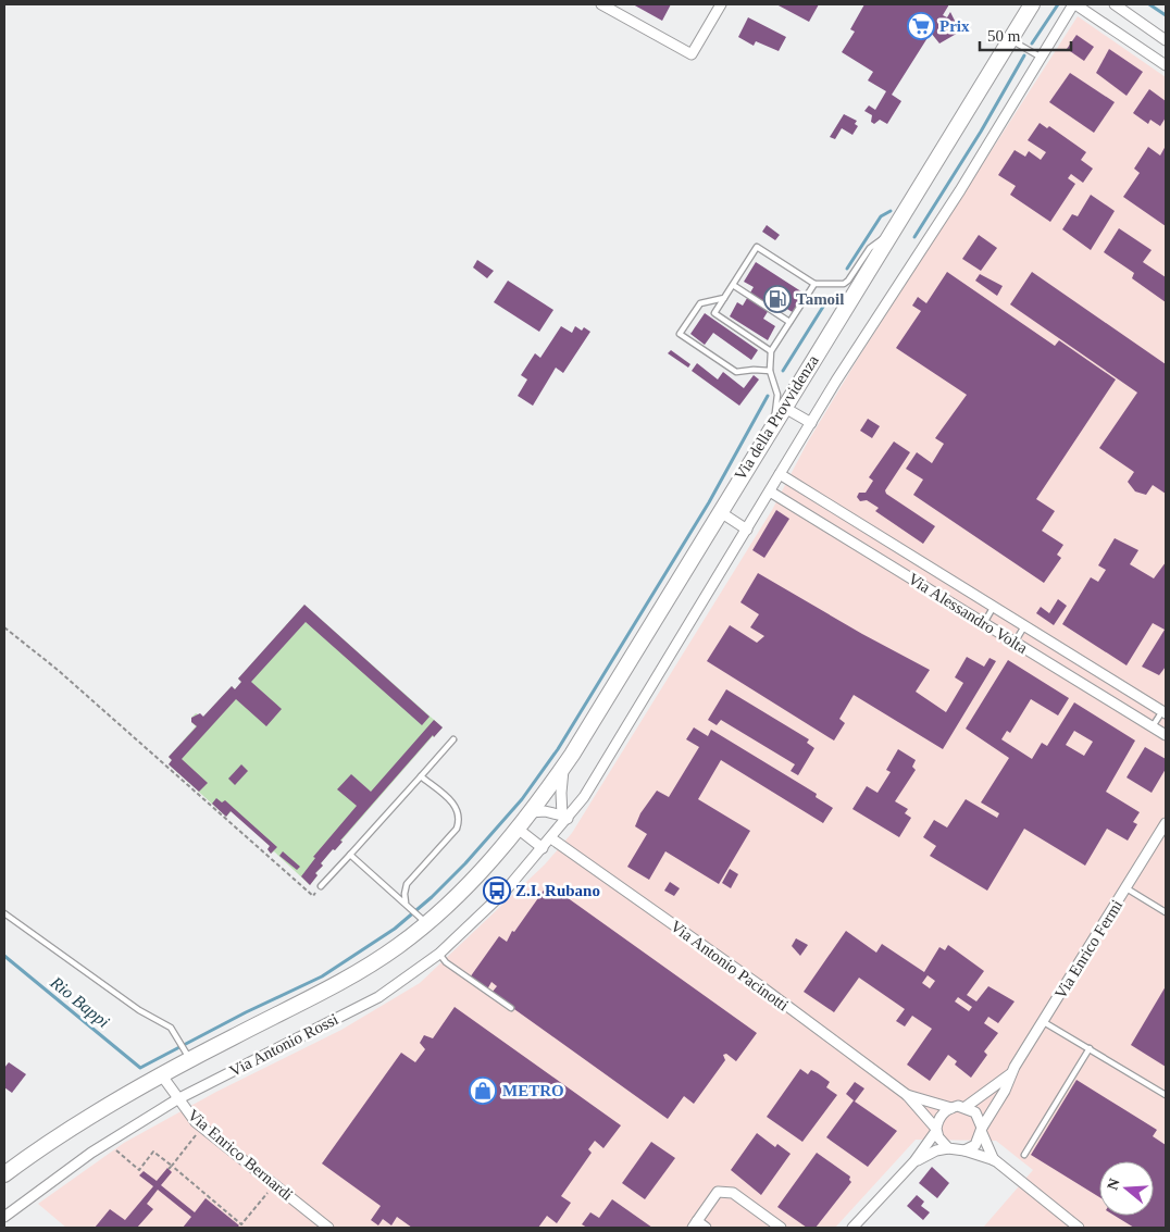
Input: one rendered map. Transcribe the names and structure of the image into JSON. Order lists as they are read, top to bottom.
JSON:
{
  "streets": {
    "main road": ["Via della Provvidenza", "Via Antonio Rossi"],
    "street": [
      "Via Alessandro Volta",
      "Via Enrico Fermi",
      "Via Antonio Pacinotti",
      "Via Enrico Bernardi"
    ]
  },
  "crossings": [
    ["Via della Provvidenza", "Via Alessandro Volta"],
    ["Via della Provvidenza", "Via Antonio Rossi"],
    ["Via Antonio Rossi", "Via Enrico Bernardi"]
  ],
  "water": ["Rio Bappi"],
  "places": {
    "supermarket": ["Prix"],
    "fuel station": ["Tamoil"],
    "bus stop": ["Z.I. Rubano"],
    "shop": ["METRO"]
  },
  "scale_bar": "50 m",
  "north": "left"
}
